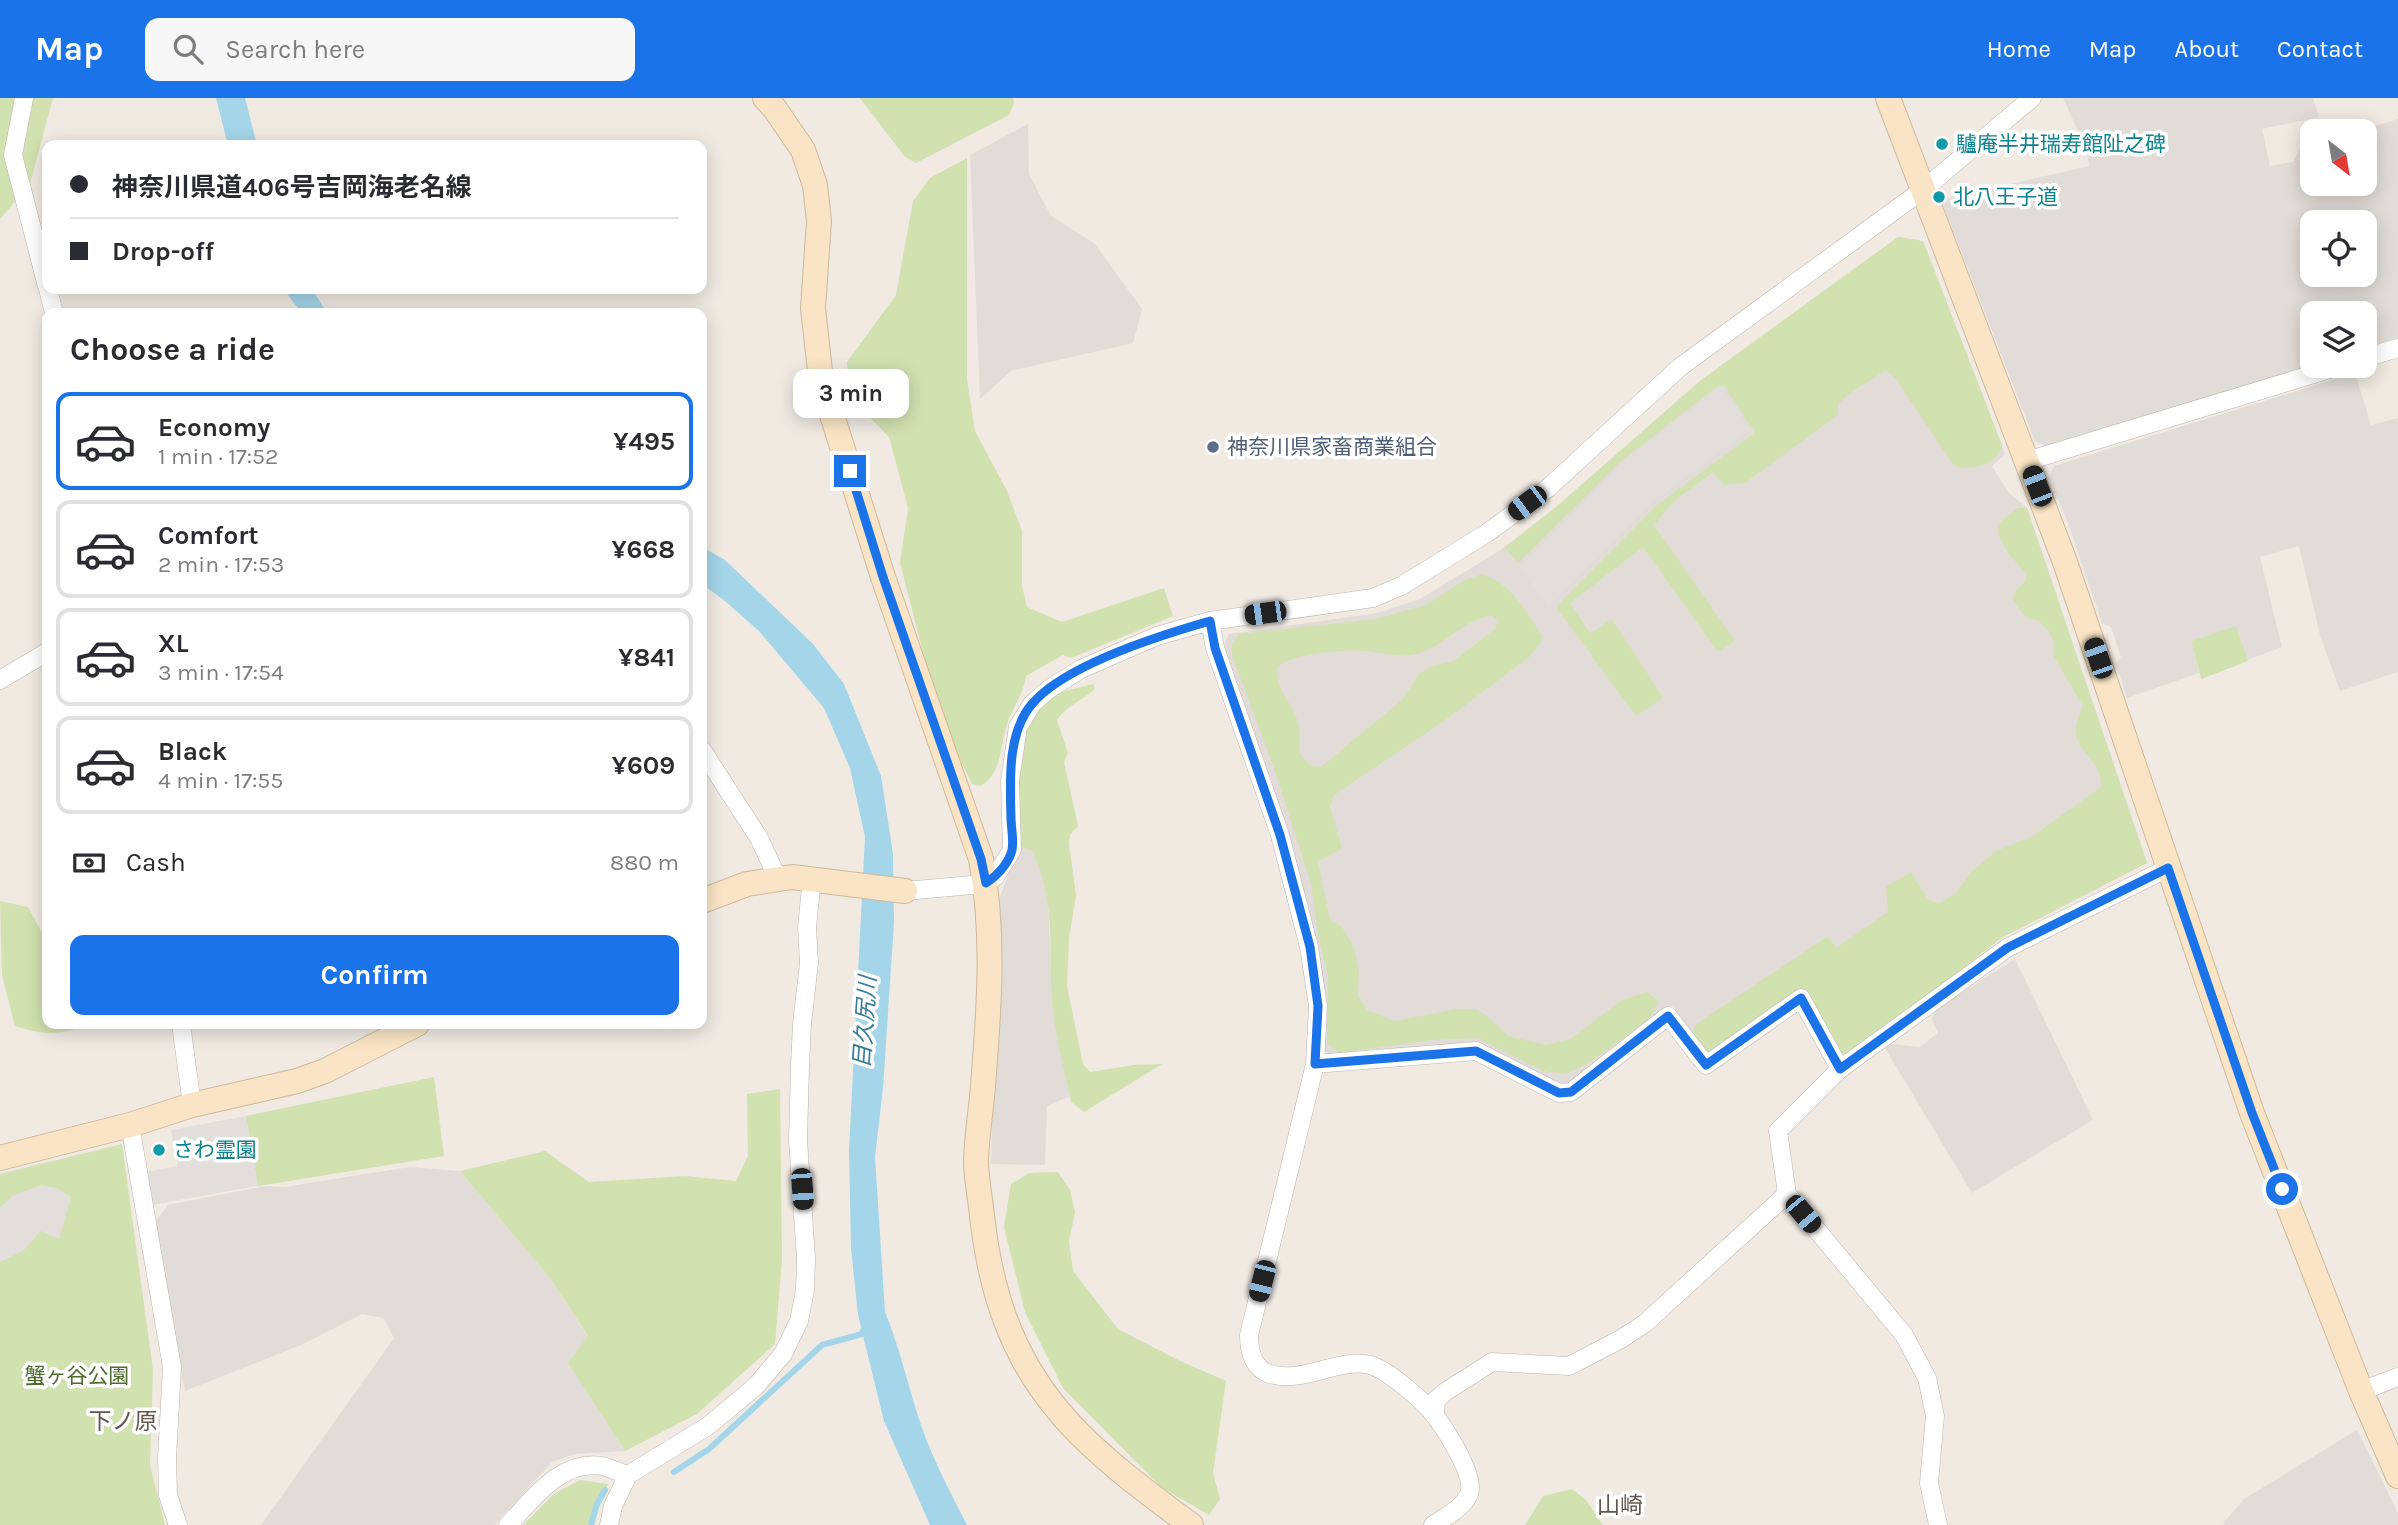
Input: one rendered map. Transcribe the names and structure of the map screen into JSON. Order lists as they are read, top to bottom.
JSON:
{
  "districts": ["下ノ原", "山崎"],
  "water": ["目久尻川"],
  "parks": ["蟹ヶ谷公園"],
  "places": [
    "驢庵半井瑞寿館阯之碑",
    "北八王子道",
    "神奈川県家畜商業組合",
    "さわ霊園"
  ],
  "north": "bottom right",
  "page": {
    "header": "Map",
    "search": "Search here",
    "nav": [
      "Home",
      "Map",
      "About",
      "Contact"
    ],
    "banner": ["神奈川県道406号吉岡海老名線", "Drop-off"],
    "heading": "Choose a ride",
    "bubble": "3 min",
    "list": [
      {
        "name": "Economy",
        "note": "1 min · 17:52",
        "value": "¥495"
      },
      {
        "name": "Comfort",
        "note": "2 min · 17:53",
        "value": "¥668"
      },
      {
        "name": "XL",
        "note": "3 min · 17:54",
        "value": "¥841"
      },
      {
        "name": "Black",
        "note": "4 min · 17:55",
        "value": "¥609"
      }
    ],
    "pay": ["Cash", "880 m"],
    "buttons": "Confirm"
  }
}
